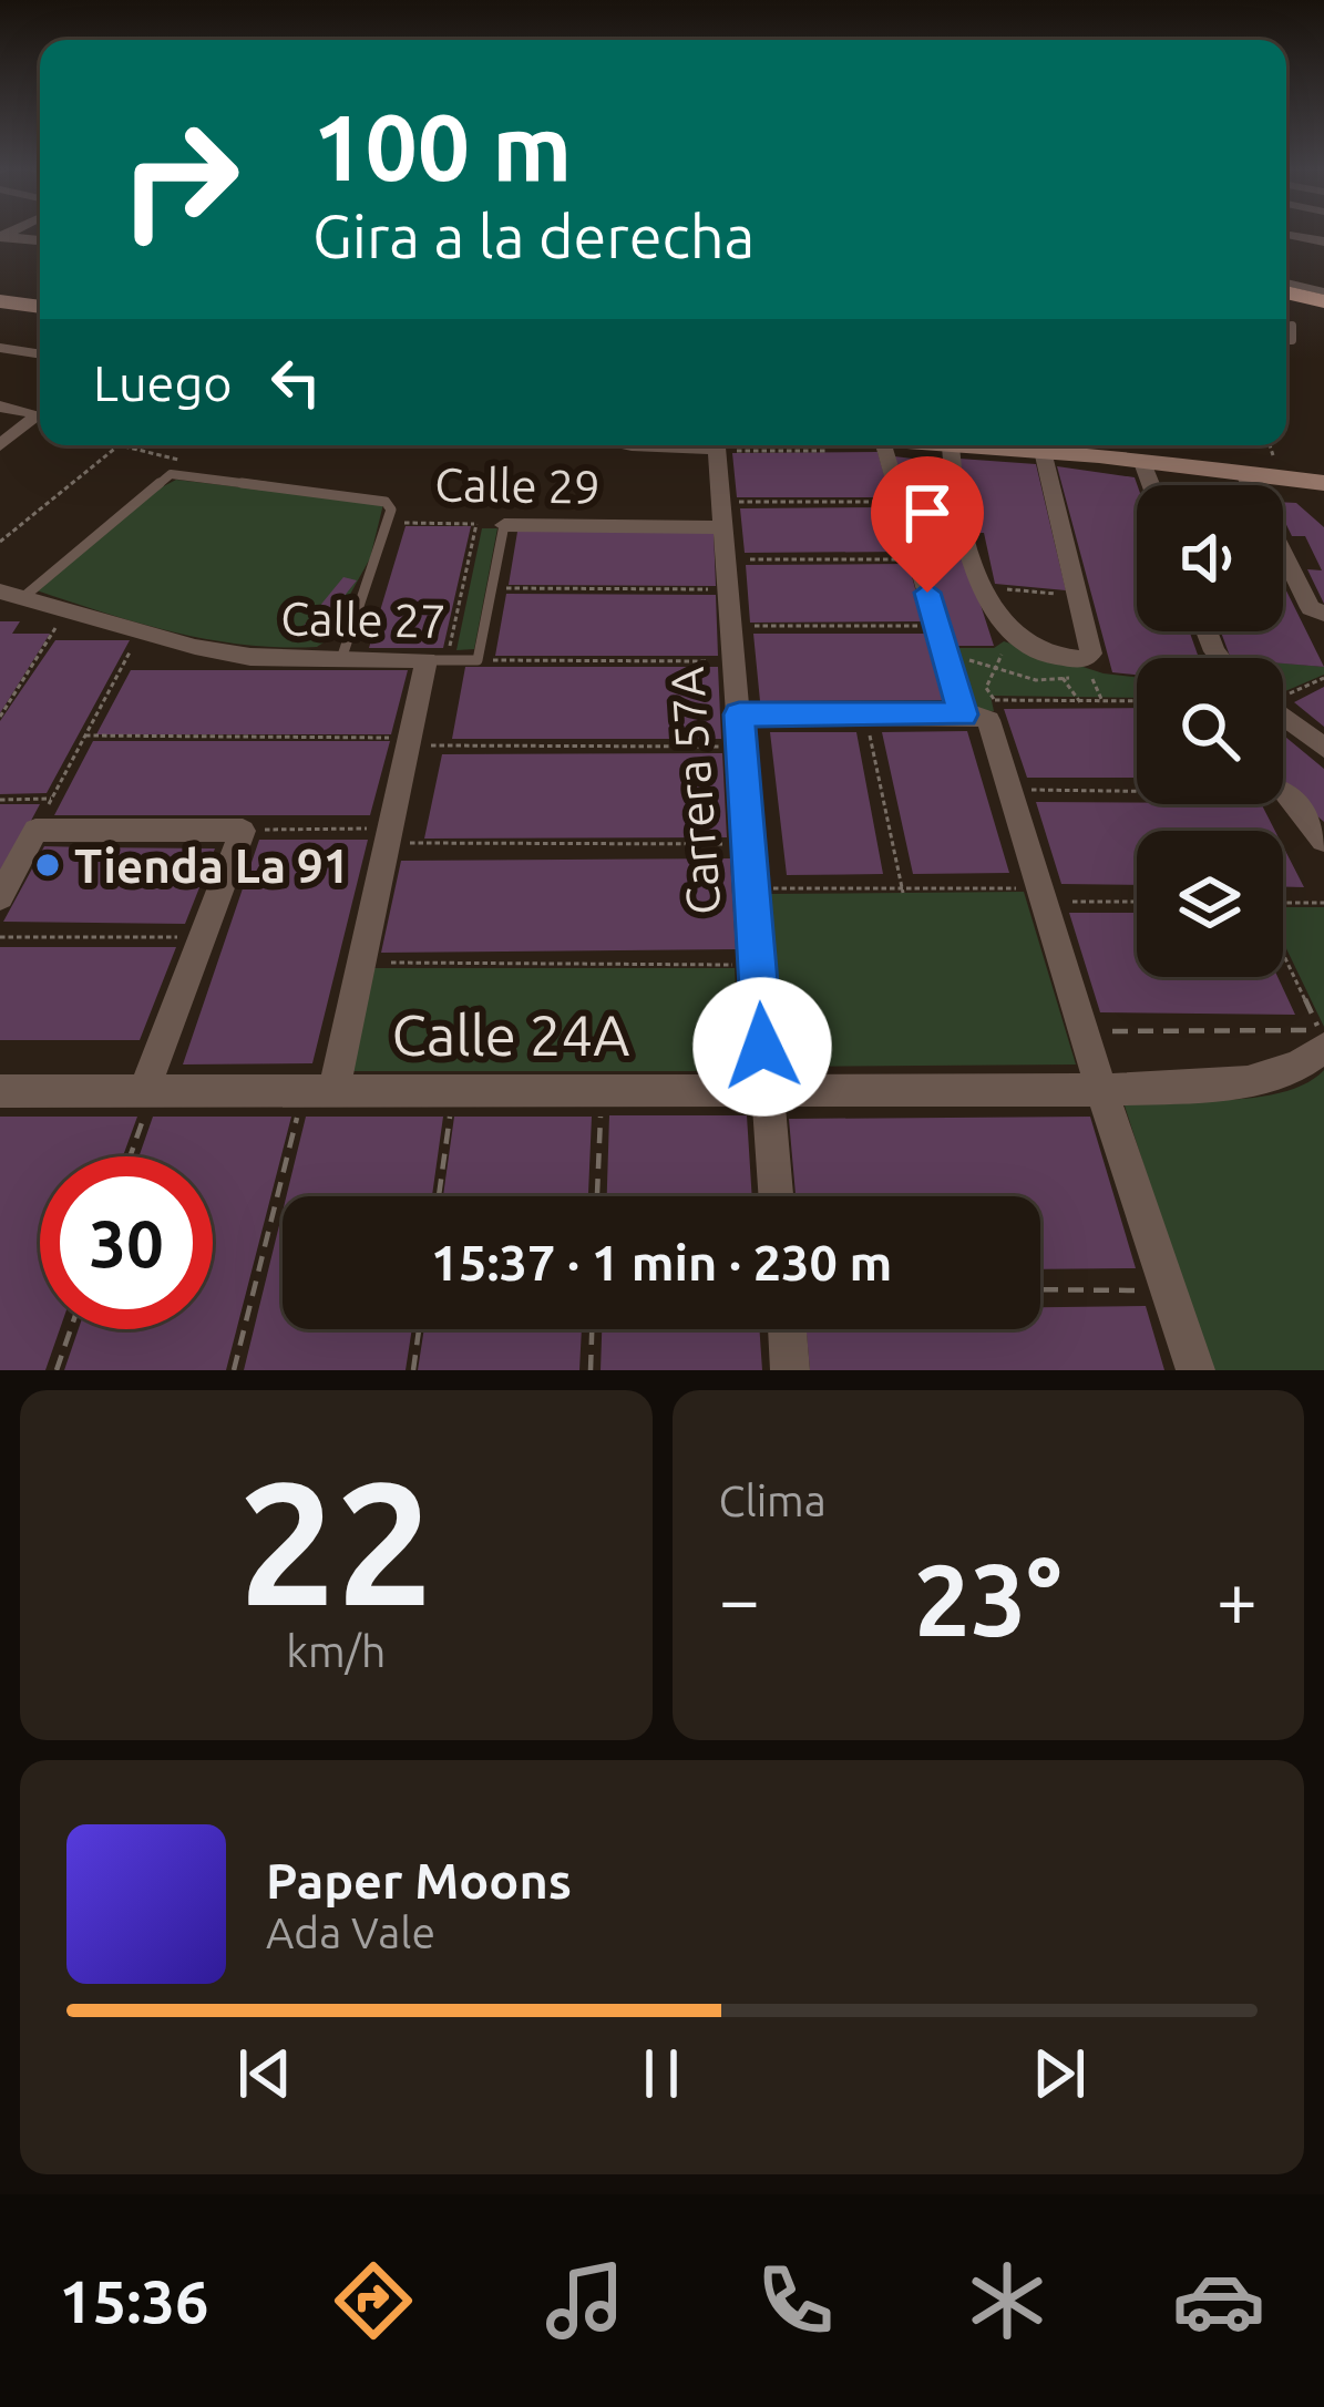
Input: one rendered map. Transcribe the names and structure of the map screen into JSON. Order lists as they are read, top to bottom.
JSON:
{
  "streets": {
    "street": [
      "Calle 29",
      "Calle 27",
      "Carrera 57A",
      "Calle 24A"
    ]
  },
  "crossings": [
    ["Calle 29", "Calle 27"],
    ["Calle 29", "Carrera 57A"],
    ["Calle 27", "Carrera 57A"],
    ["Carrera 57A", "Calle 24A"]
  ],
  "places": ["Tienda La 91"],
  "page": {
    "turn": ["100 m", "Gira a la derecha"],
    "then": "Luego",
    "limit": "30",
    "trip": "15:37 · 1 min · 230 m",
    "tile": [
      ["22", "km/h"],
      "Clima"
    ],
    "heat": ["−", "23°", "+"],
    "song": ["Paper Moons", "Ada Vale"],
    "tabs": "15:36"
  }
}
